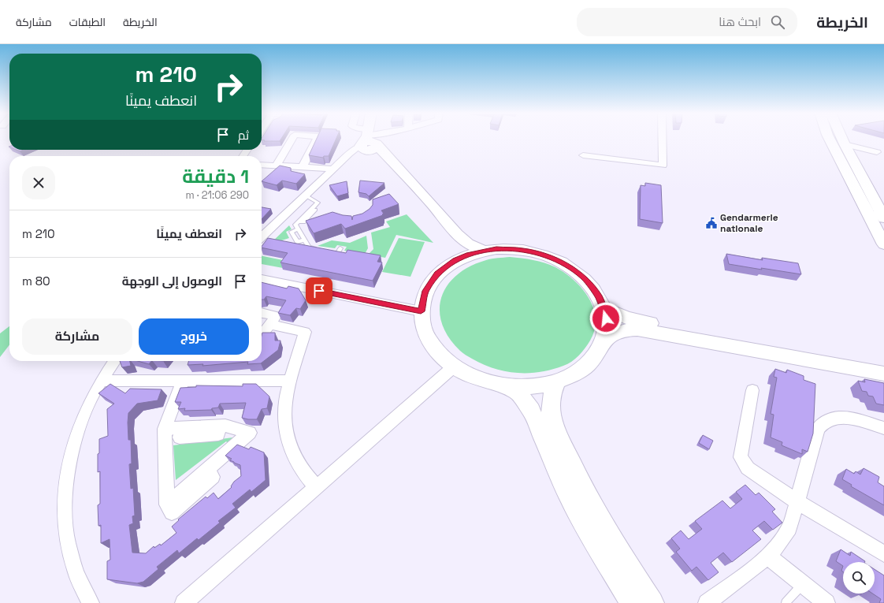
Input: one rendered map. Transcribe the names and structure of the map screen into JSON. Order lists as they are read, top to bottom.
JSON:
{
  "places": {
    "public building": ["Gendarmerie nationale"]
  },
  "page": {
    "header": "الخريطة",
    "search": "ابحث هنا",
    "nav": ["الخريطة", "الطبقات", "مشاركة"],
    "turn": ["210 m", "انعطف يمينًا"],
    "then": "ثم",
    "heading": ["1 دقيقة", "290 m · 21:06"],
    "list": [
      {
        "name": "انعطف يمينًا",
        "value": "210 m"
      },
      {
        "name": "الوصول إلى الوجهة",
        "value": "80 m"
      }
    ],
    "buttons": ["خروج", "مشاركة"]
  }
}
